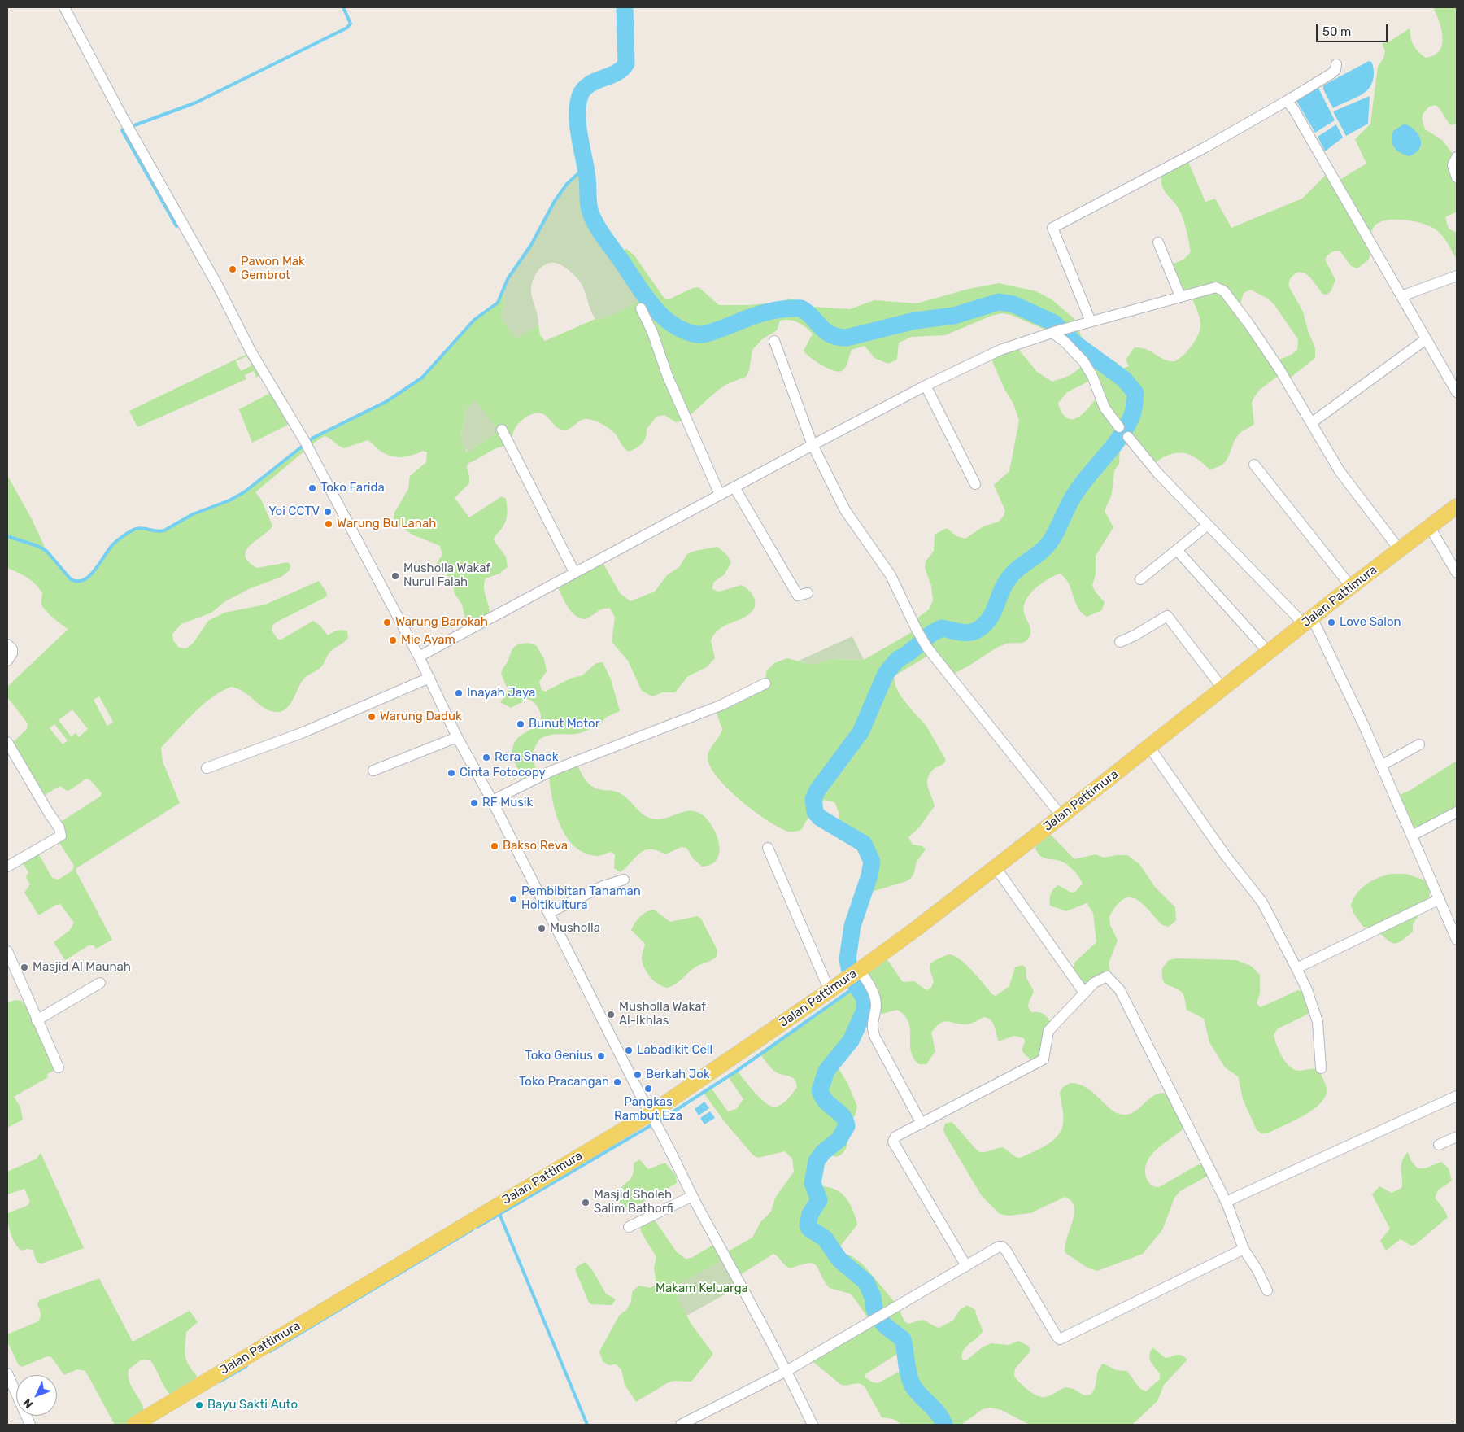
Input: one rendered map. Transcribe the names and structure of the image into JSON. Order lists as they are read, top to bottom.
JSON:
{
  "streets": {
    "main road": ["Jalan Pattimura"]
  },
  "parks": ["Makam Keluarga"],
  "places": [
    "Pawon Mak Gembrot",
    "Toko Farida",
    "Yoi CCTV",
    "Warung Bu Lanah",
    "Musholla Wakaf Nurul Falah",
    "Warung Barokah",
    "Love Salon",
    "Mie Ayam",
    "Inayah Jaya",
    "Warung Daduk",
    "Bunut Motor",
    "Rera Snack",
    "Cinta Fotocopy",
    "RF Musik",
    "Bakso Reva",
    "Pembibitan Tanaman Holtikultura",
    "Musholla",
    "Masjid Al Maunah",
    "Musholla Wakaf Al-Ikhlas",
    "Labadikit Cell",
    "Toko Genius",
    "Berkah Jok",
    "Toko Pracangan",
    "Pangkas Rambut Eza",
    "Masjid Sholeh Salim Bathorfi",
    "Bayu Sakti Auto"
  ],
  "scale_bar": "50 m",
  "north": "bottom left"
}
